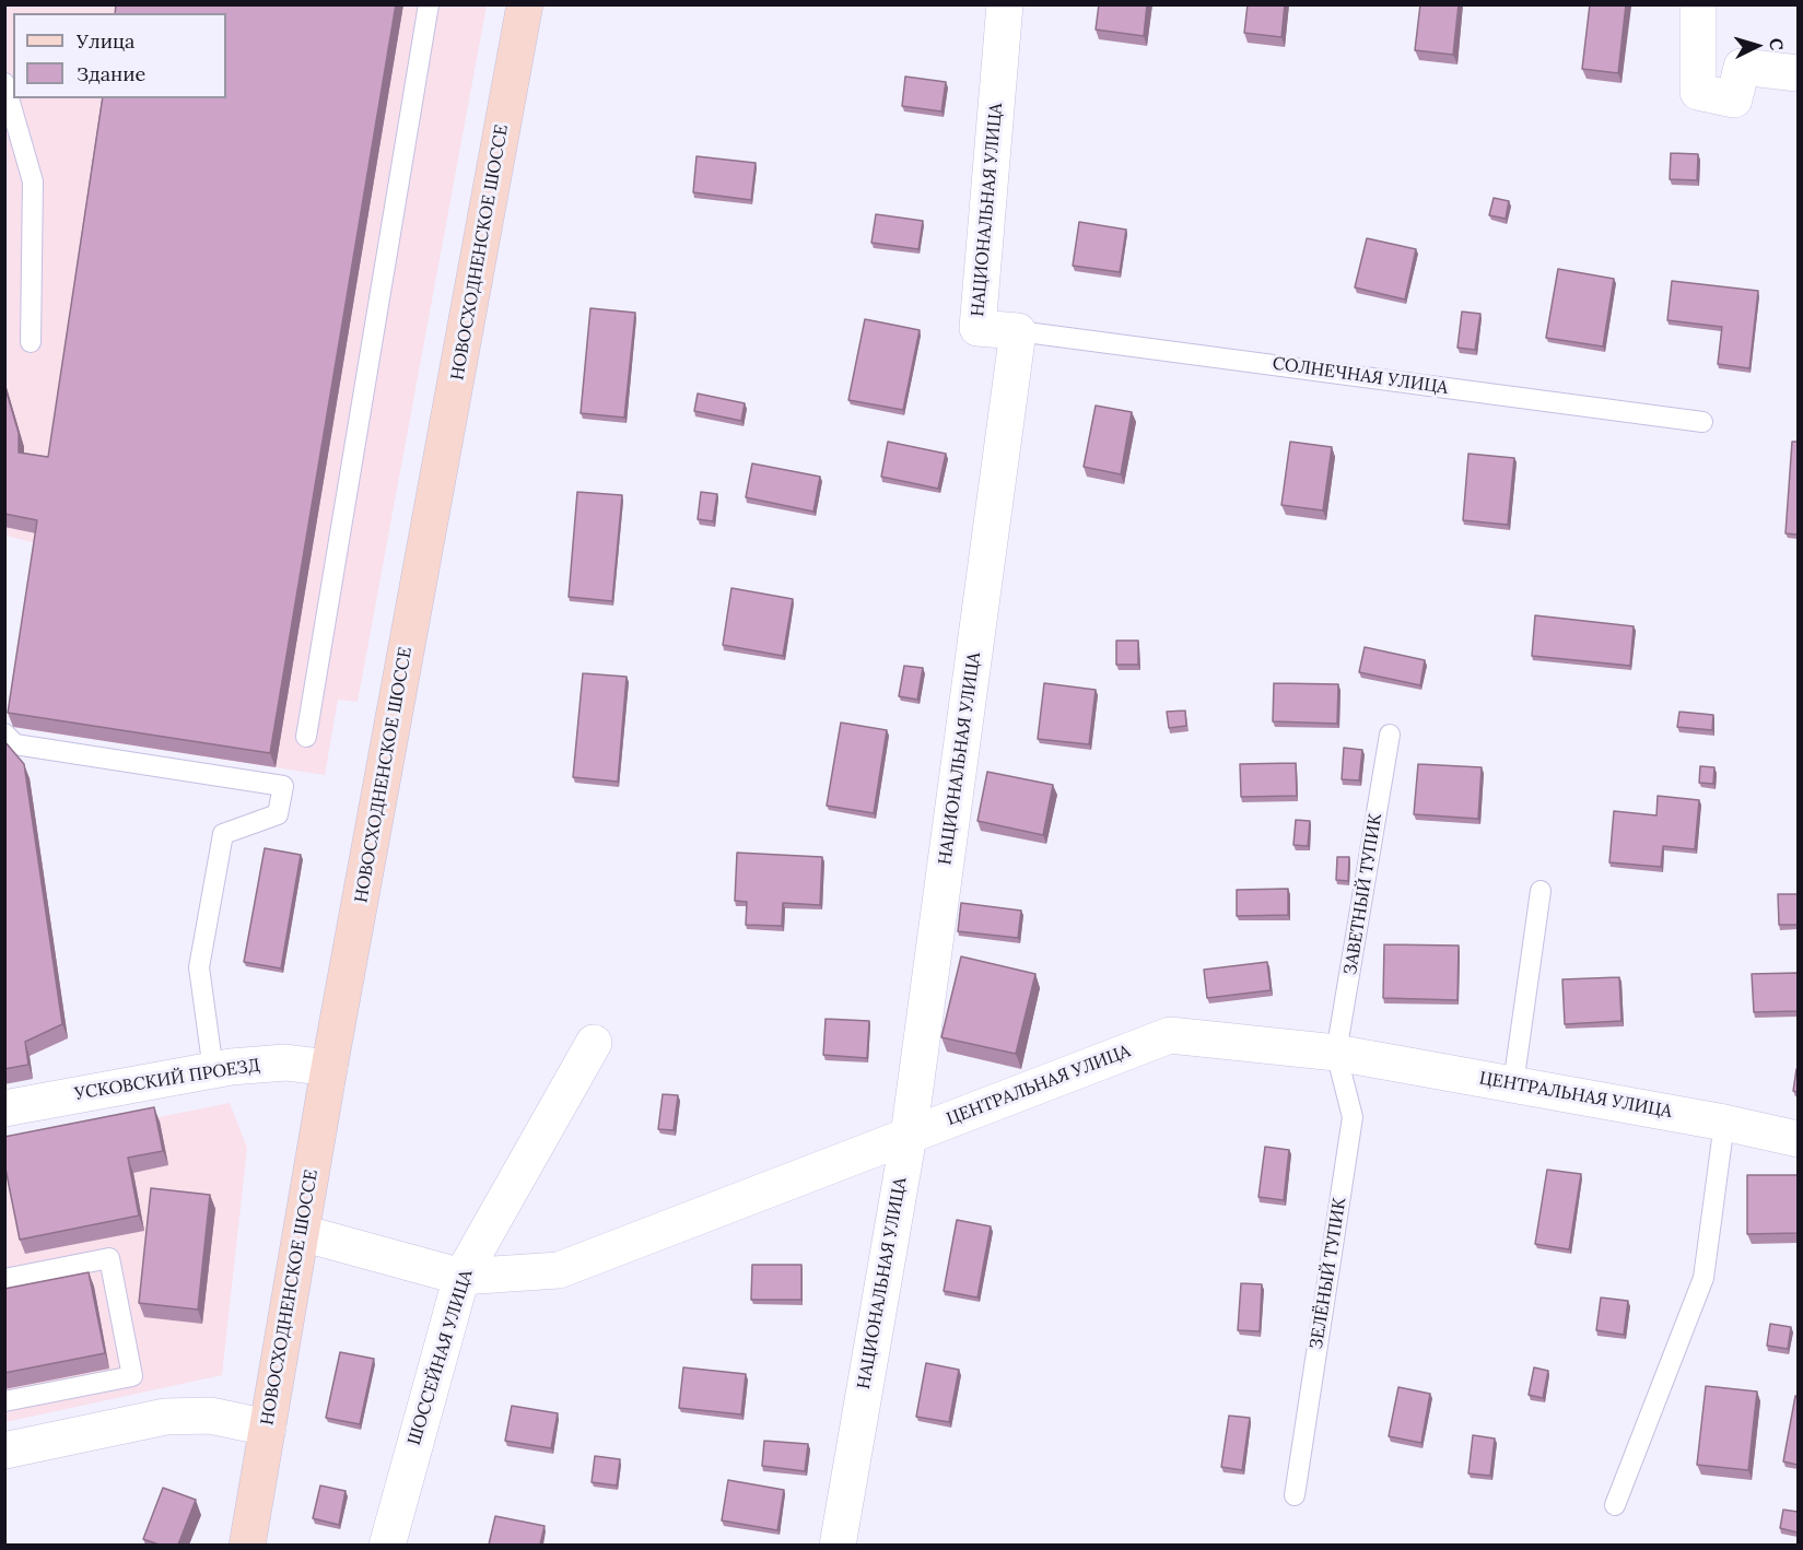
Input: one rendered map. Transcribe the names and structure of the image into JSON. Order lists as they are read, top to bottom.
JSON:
{
  "streets": {
    "main road": ["НОВОСХОДНЕНСКОЕ ШОССЕ"],
    "street": [
      "НАЦИОНАЛЬНАЯ УЛИЦА",
      "УСКОВСКИЙ ПРОЕЗД",
      "ЦЕНТРАЛЬНАЯ УЛИЦА",
      "ШОССЕЙНАЯ УЛИЦА"
    ],
    "lane": ["СОЛНЕЧНАЯ УЛИЦА", "ЗАВЕТНЫЙ ТУПИК", "ЗЕЛЁНЫЙ ТУПИК"]
  },
  "crossings": [
    ["НАЦИОНАЛЬНАЯ УЛИЦА", "СОЛНЕЧНАЯ УЛИЦА"],
    ["НАЦИОНАЛЬНАЯ УЛИЦА", "ЦЕНТРАЛЬНАЯ УЛИЦА"],
    ["НОВОСХОДНЕНСКОЕ ШОССЕ", "УСКОВСКИЙ ПРОЕЗД"],
    ["НОВОСХОДНЕНСКОЕ ШОССЕ", "ЦЕНТРАЛЬНАЯ УЛИЦА"],
    ["ЗАВЕТНЫЙ ТУПИК", "ЦЕНТРАЛЬНАЯ УЛИЦА"],
    ["ЗАВЕТНЫЙ ТУПИК", "ЗЕЛЁНЫЙ ТУПИК"],
    ["ЦЕНТРАЛЬНАЯ УЛИЦА", "ЗЕЛЁНЫЙ ТУПИК"],
    ["ЦЕНТРАЛЬНАЯ УЛИЦА", "ШОССЕЙНАЯ УЛИЦА"]
  ],
  "legend": ["Улица", "Здание"],
  "north": "right"
}
